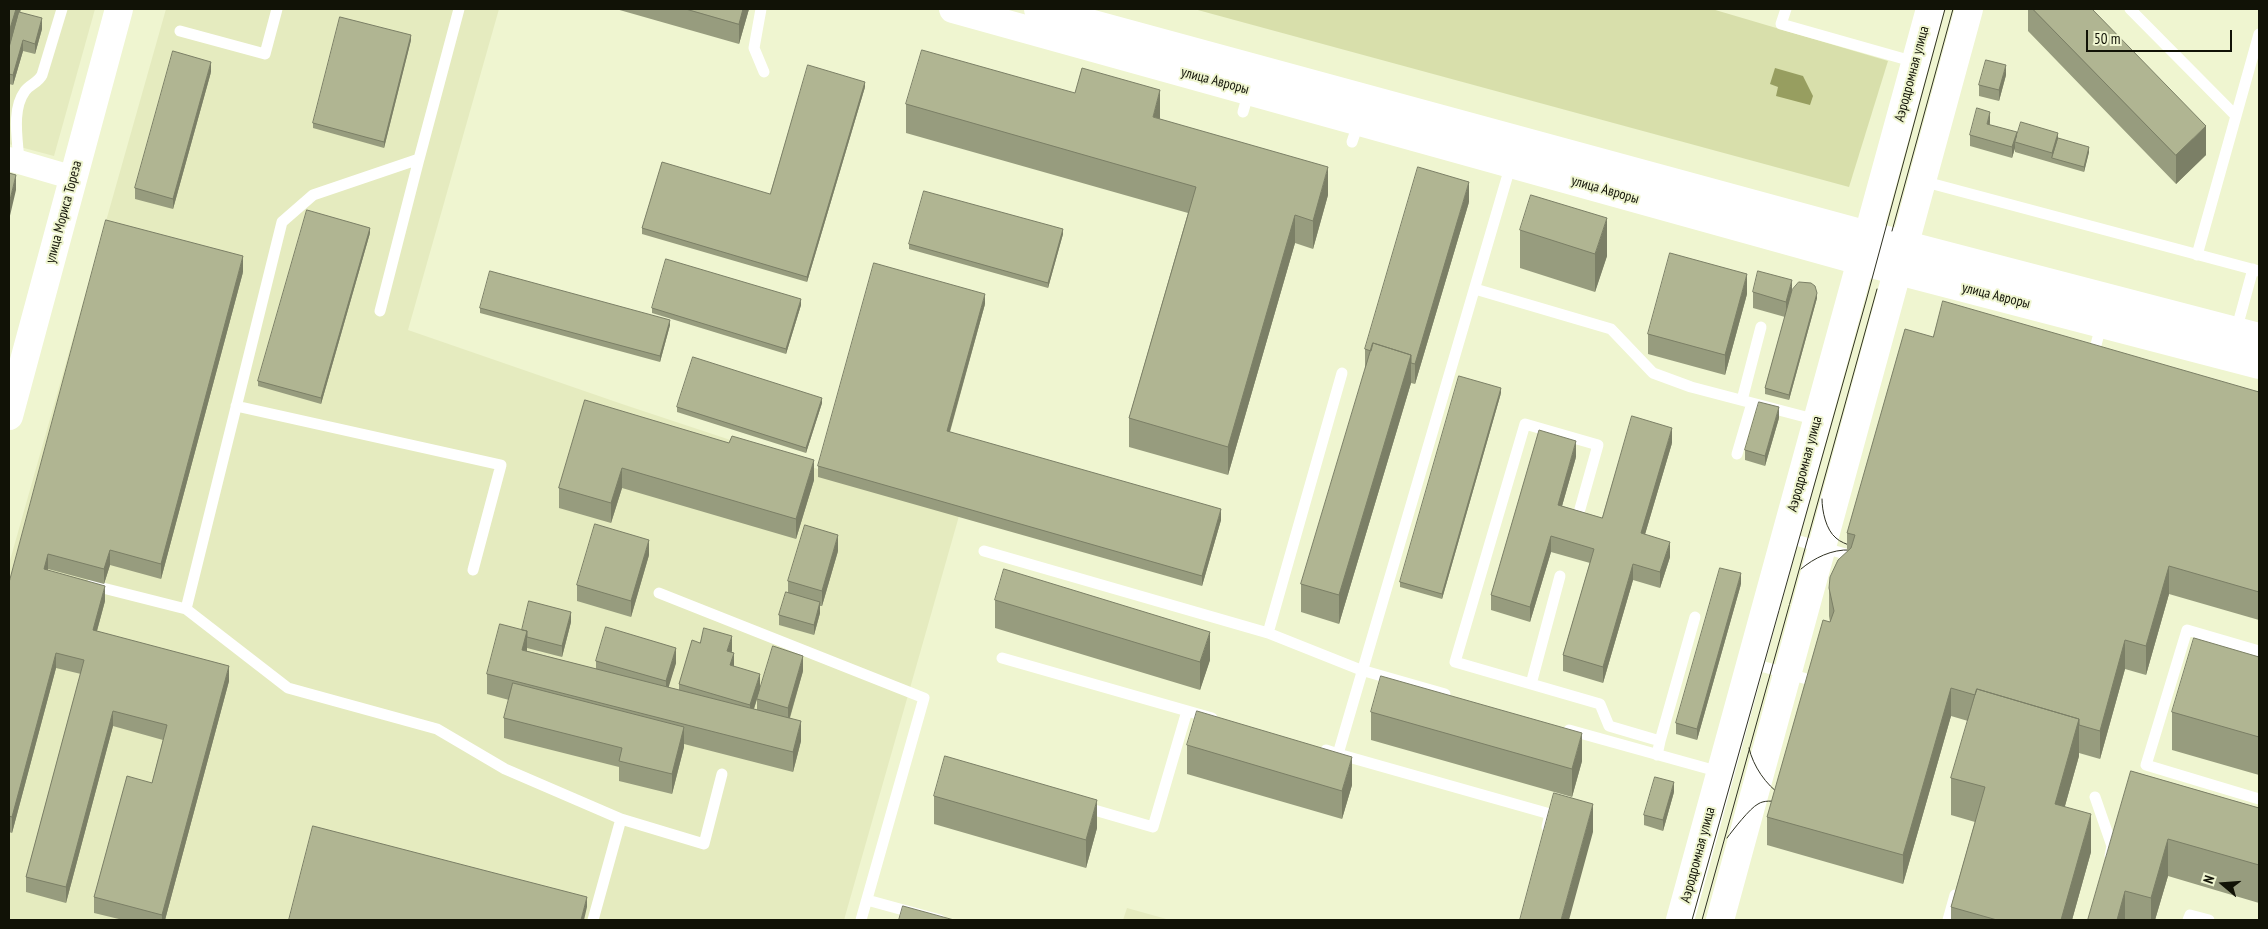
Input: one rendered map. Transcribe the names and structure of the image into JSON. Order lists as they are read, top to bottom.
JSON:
{
  "streets": {
    "main road": ["Аэродромная улица", "улица Авроры", "улица Мориса Тореза"]
  },
  "crossings": [
    ["Аэродромная улица", "улица Авроры"]
  ],
  "scale_bar": "50 m",
  "north": "left"
}
